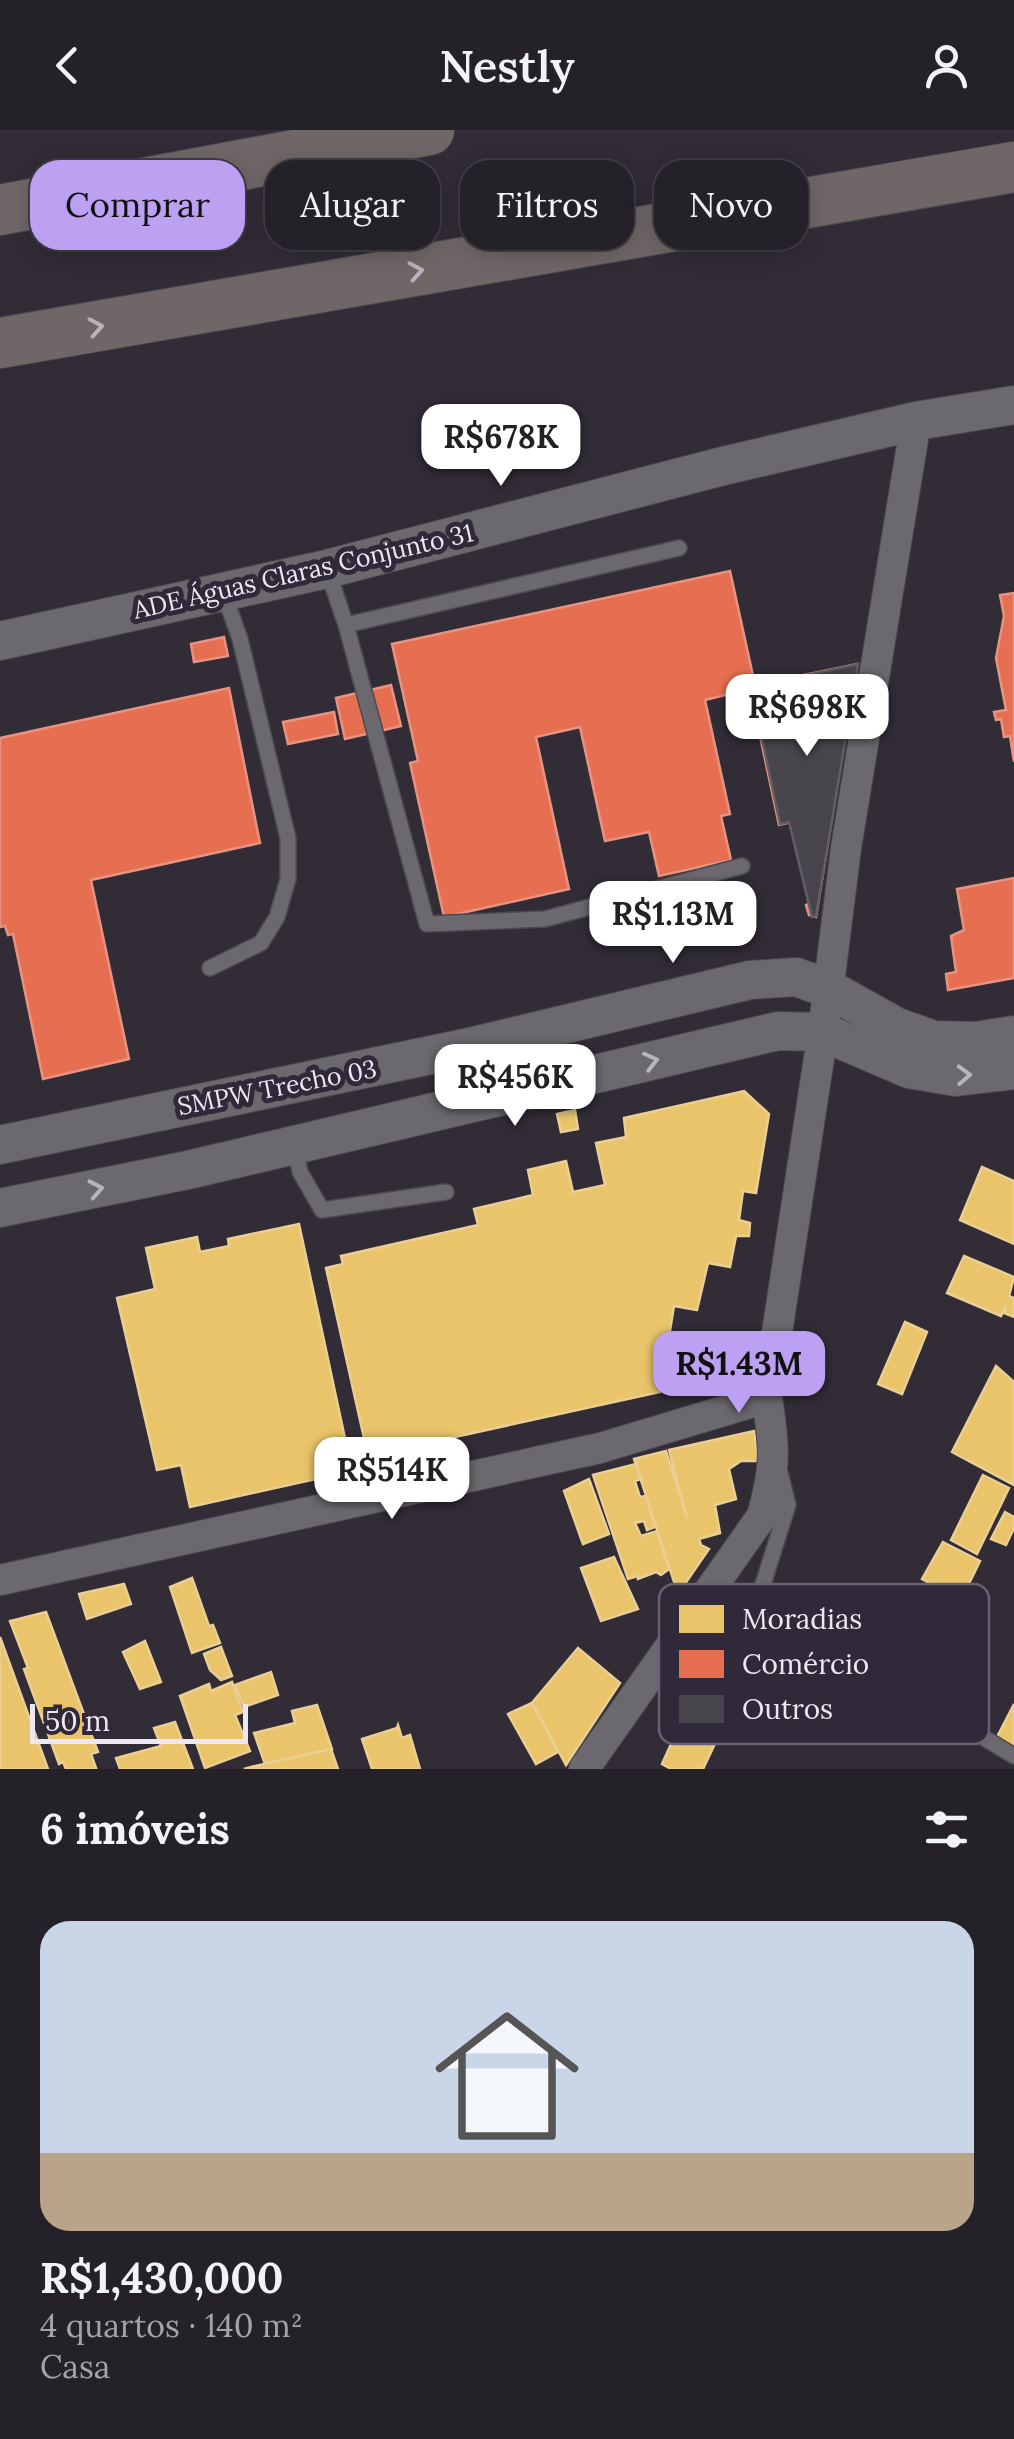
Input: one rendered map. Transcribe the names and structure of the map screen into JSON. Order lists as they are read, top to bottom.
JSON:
{
  "streets": {
    "street": ["ADE Águas Claras Conjunto 31", "SMPW Trecho 03"]
  },
  "legend": ["Moradias", "Comércio", "Outros"],
  "scale_bar": "50 m",
  "page": {
    "header": "Nestly",
    "chip": [
      "Comprar",
      "Alugar",
      "Filtros",
      "Novo"
    ],
    "price": [
      "R$678K",
      "R$698K",
      "R$1.13M",
      "R$456K",
      "R$1.43M",
      "R$514K"
    ],
    "scale": "50 m",
    "heading": "6 imóveis",
    "list": [
      {
        "name": "R$1,430,000",
        "note": "4 quartos · 140 m² · Casa"
      }
    ]
  }
}
